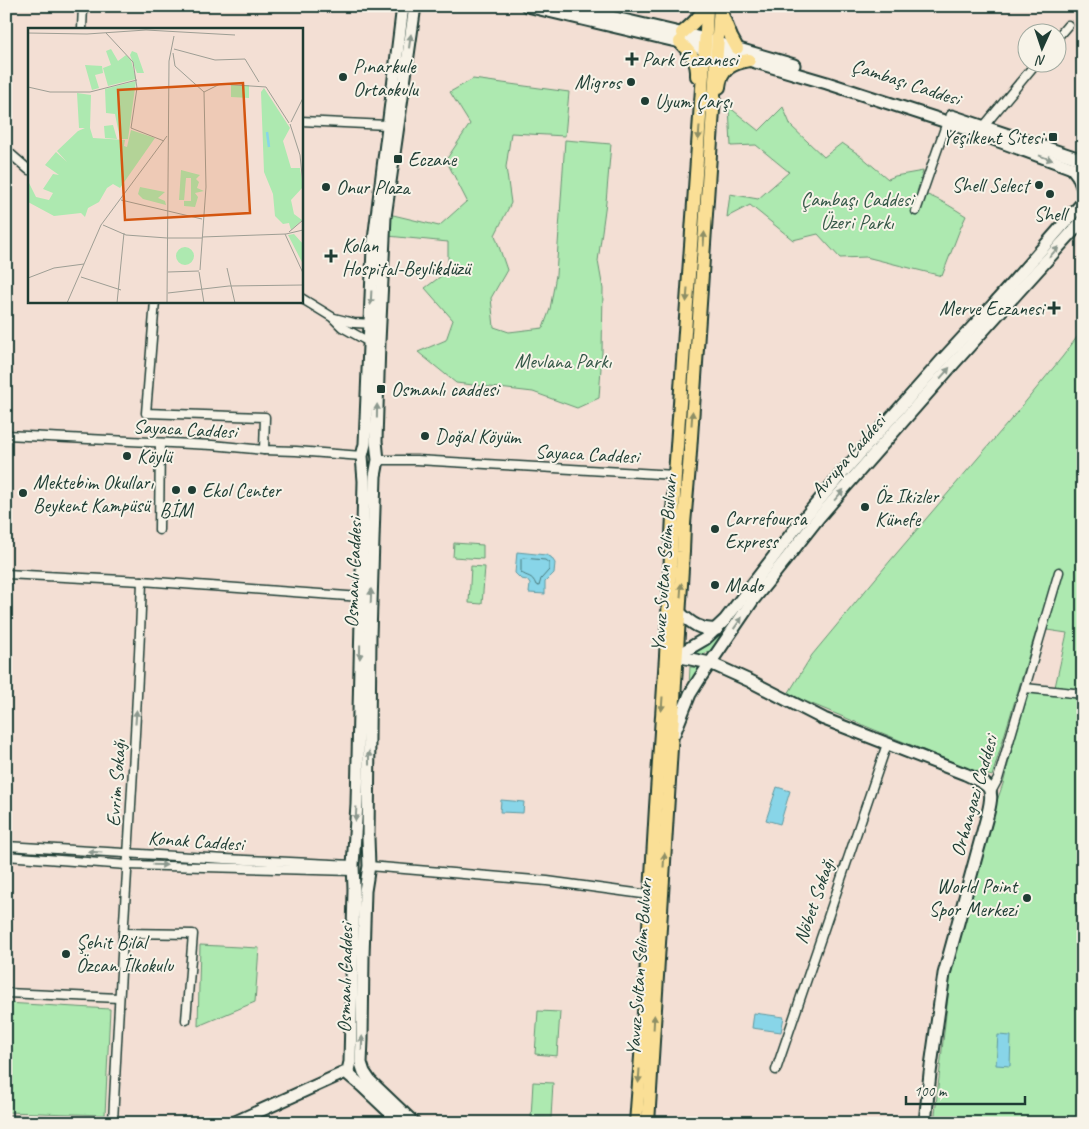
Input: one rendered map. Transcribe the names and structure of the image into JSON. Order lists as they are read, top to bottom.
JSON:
{
  "streets": {
    "main road": [
      "Çambaşı Caddesi",
      "Avrupa Caddesi",
      "Yavuz Sultan Selim Bulvarı",
      "Osmanlı Caddesi",
      "Orhangazi Caddesi"
    ],
    "street": [
      "Sayaca Caddesi",
      "Evrim Sokağı",
      "Konak Caddesi",
      "Nöbet Sokağı"
    ]
  },
  "crossings": [
    ["Çambaşı Caddesi", "Yavuz Sultan Selim Bulvarı"],
    ["Sayaca Caddesi", "Yavuz Sultan Selim Bulvarı"],
    ["Sayaca Caddesi", "Osmanlı Caddesi"],
    ["Avrupa Caddesi", "Yavuz Sultan Selim Bulvarı"],
    ["Osmanlı Caddesi", "Evrim Sokağı"],
    ["Osmanlı Caddesi", "Konak Caddesi"],
    ["Evrim Sokağı", "Konak Caddesi"]
  ],
  "one_way": ["Evrim Sokağı"],
  "parks": ["Çambaşı Caddesi Üzeri Parkı", "Mevlana Parkı"],
  "places": {
    "health": ["Park Eczanesi", "Kolan Hospital-Beylikdüzü", "Merve Eczanesi"],
    "other": [
      "Pınarkule Ortaokulu",
      "Migros",
      "Uyum Çarşı",
      "Shell Select",
      "Onur Plaza",
      "Shell",
      "Doğal Köyüm",
      "Köylü",
      "BİM",
      "Ekol Center",
      "Mektebim Okulları Beykent Kampüsü",
      "Öz Ikizler Künefe",
      "Carrefoursa Express",
      "Mado",
      "World Point Spor Merkezi",
      "Şehit Bilal Özcan İlkokulu"
    ],
    "transit": ["Yeşilkent Sitesi", "Eczane", "Osmanlı caddesi"]
  },
  "scale_bar": "100 m",
  "north": "bottom"
}
